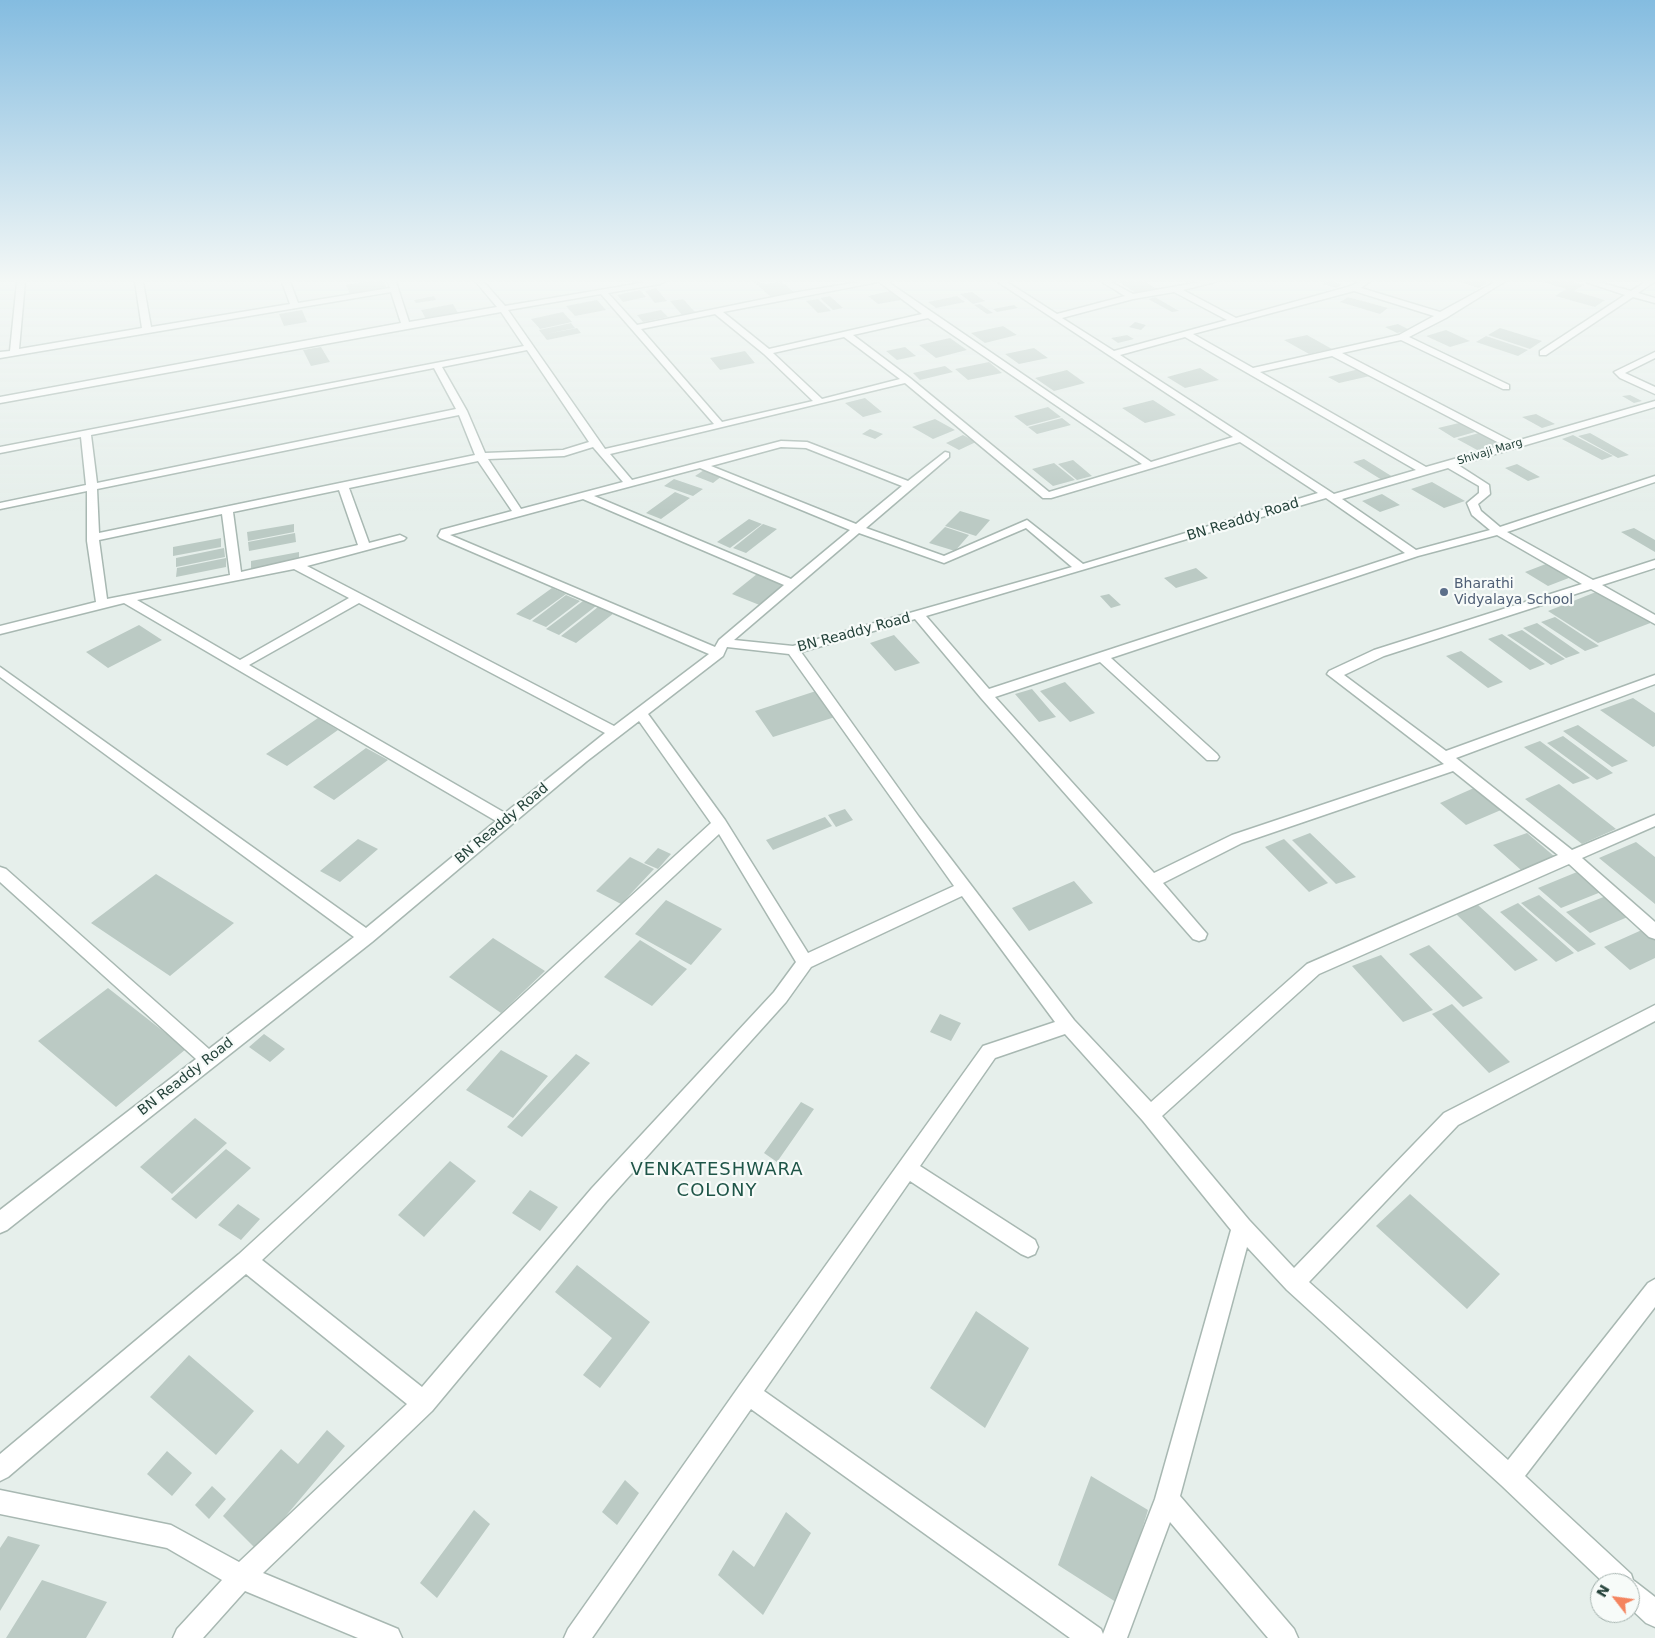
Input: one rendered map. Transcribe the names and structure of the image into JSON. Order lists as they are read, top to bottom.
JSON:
{
  "streets": {
    "street": ["Shivaji Marg", "BN Readdy Road"]
  },
  "crossings": [
    ["Shivaji Marg", "BN Readdy Road"]
  ],
  "districts": ["VENKATESHWARA COLONY"],
  "places": ["Bharathi Vidyalaya School"],
  "north": "top left"
}
